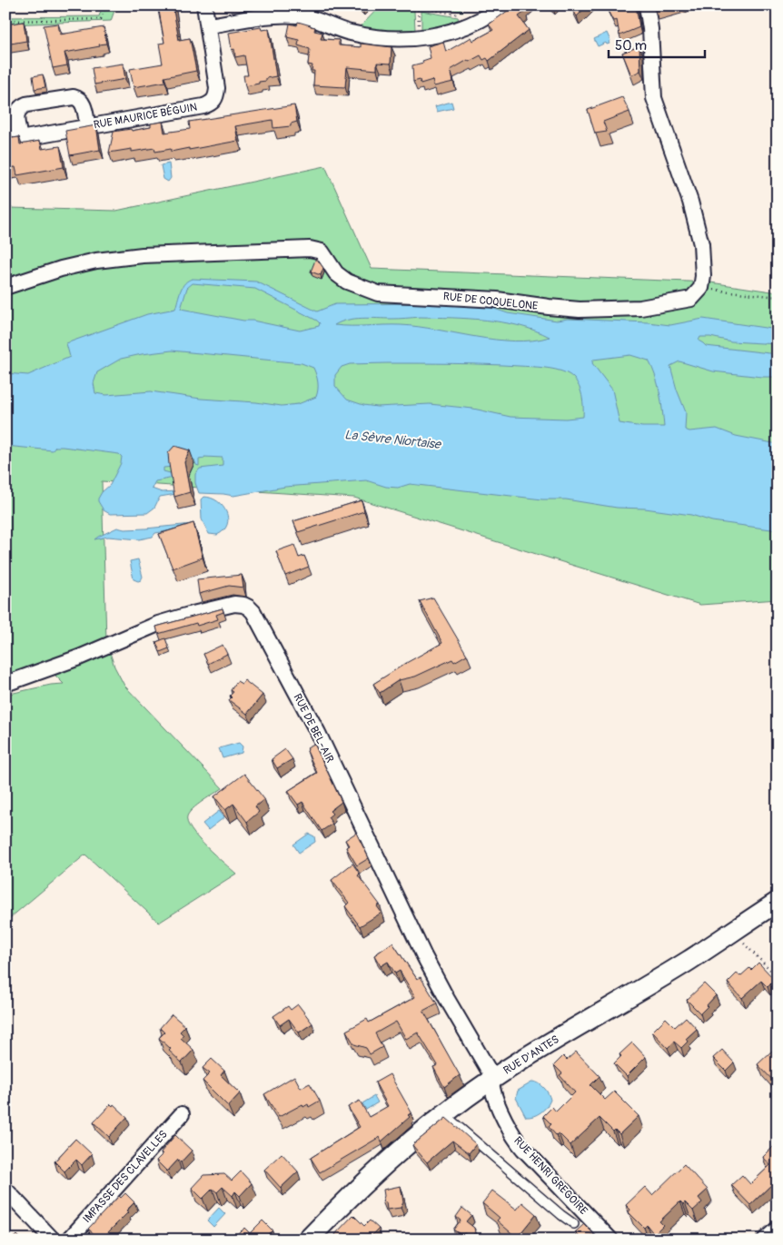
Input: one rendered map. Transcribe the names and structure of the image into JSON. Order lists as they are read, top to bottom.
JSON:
{
  "streets": {
    "street": [
      "RUE MAURICE BÉGUIN",
      "RUE DE COQUELONE",
      "RUE DE BEL-AIR",
      "RUE D'ANTES",
      "RUE HENRI GREGOIRE",
      "IMPASSE DES CLAVELLES"
    ]
  },
  "crossings": [
    ["RUE DE BEL-AIR", "RUE D'ANTES"],
    ["RUE DE BEL-AIR", "RUE HENRI GREGOIRE"],
    ["RUE D'ANTES", "RUE HENRI GREGOIRE"]
  ],
  "water": ["La Sèvre Niortaise"],
  "scale_bar": "50 m"
}
